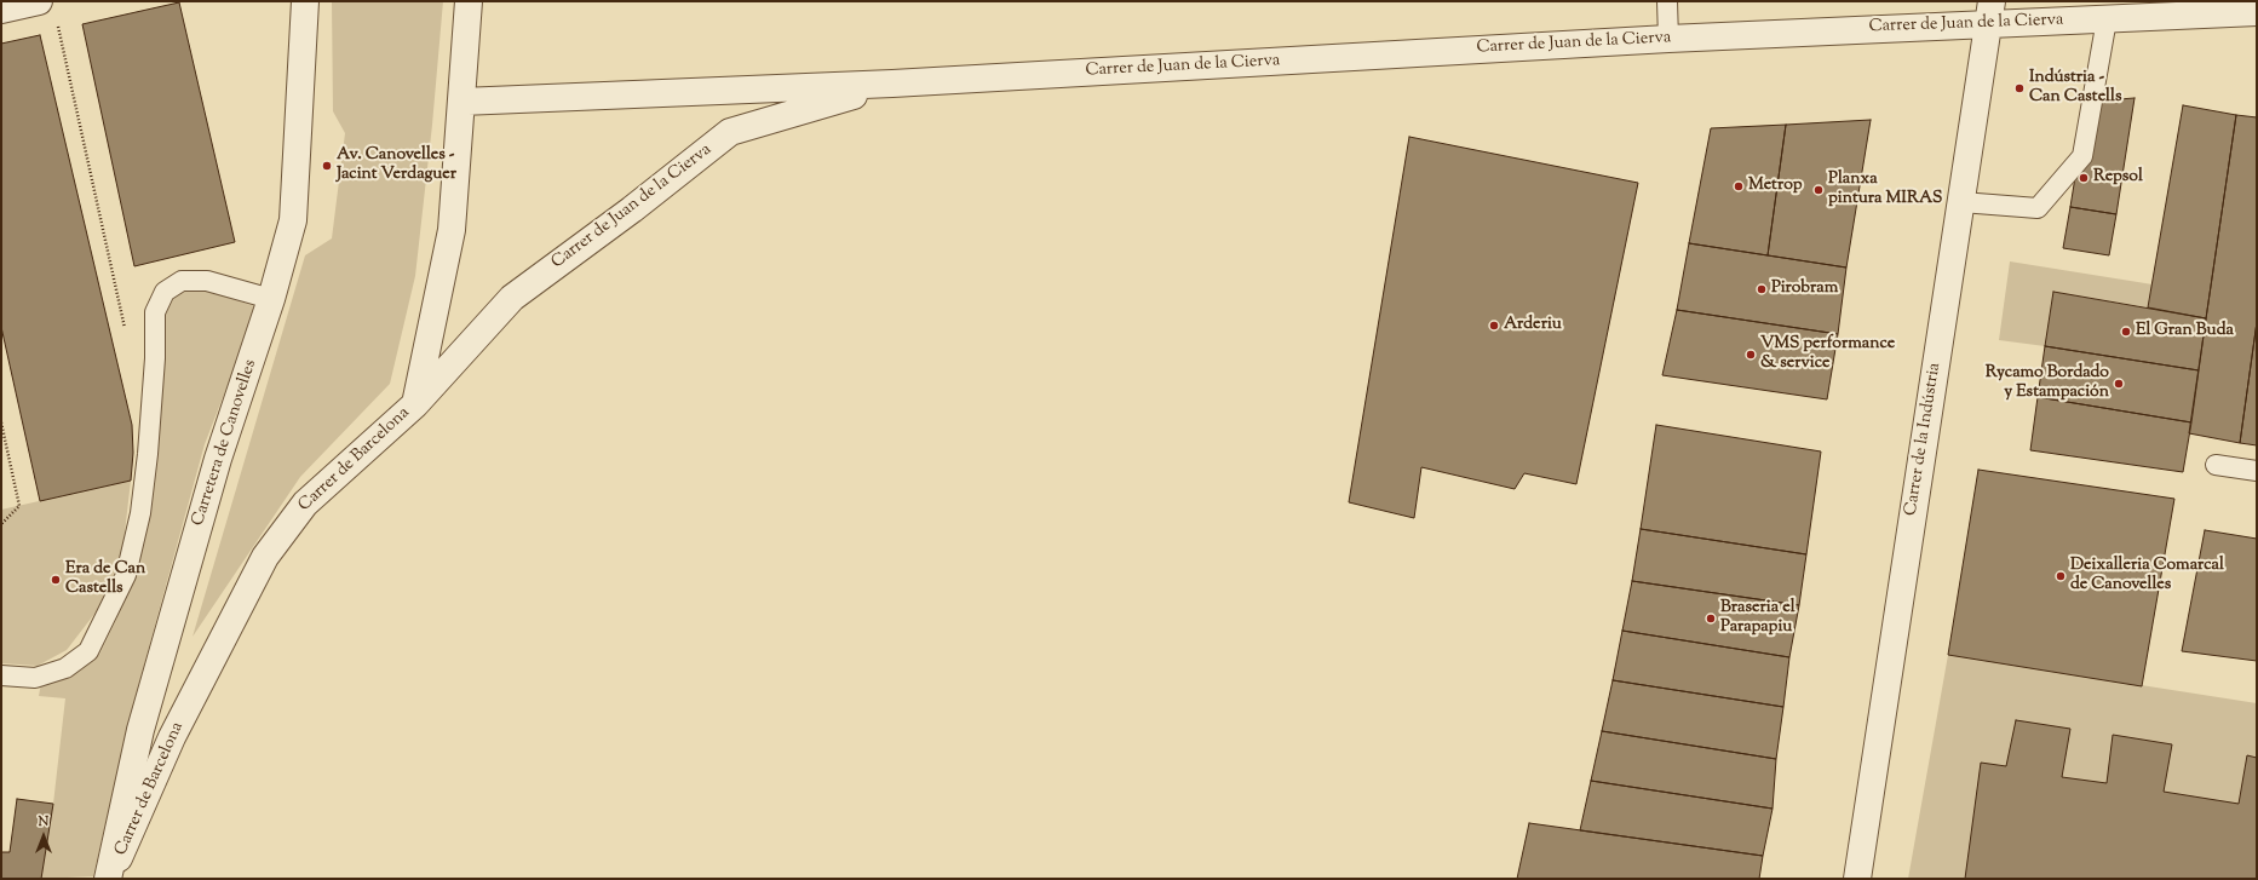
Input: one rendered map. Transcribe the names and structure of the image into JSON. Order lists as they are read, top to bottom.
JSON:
{
  "streets": {
    "street": [
      "Carrer de Juan de la Cierva",
      "Carrer de la Indústria",
      "Carretera de Canovelles",
      "Carrer de Barcelona"
    ]
  },
  "crossings": [
    ["Carrer de Juan de la Cierva", "Carrer de la Indústria"],
    ["Carrer de Juan de la Cierva", "Carrer de Barcelona"],
    ["Carretera de Canovelles", "Carrer de Barcelona"]
  ],
  "places": [
    "Indústria - Can Castells",
    "Av. Canovelles - Jacint Verdaguer",
    "Repsol",
    "Metrop",
    "Planxa pintura MIRAS",
    "Pirobram",
    "Arderiu",
    "El Gran Buda",
    "VMS performance & service",
    "Rycamo Bordado y Estampación",
    "Deixalleria Comarcal de Canovelles",
    "Era de Can Castells",
    "Braseria el Parapapiu"
  ],
  "north": "top"
}
